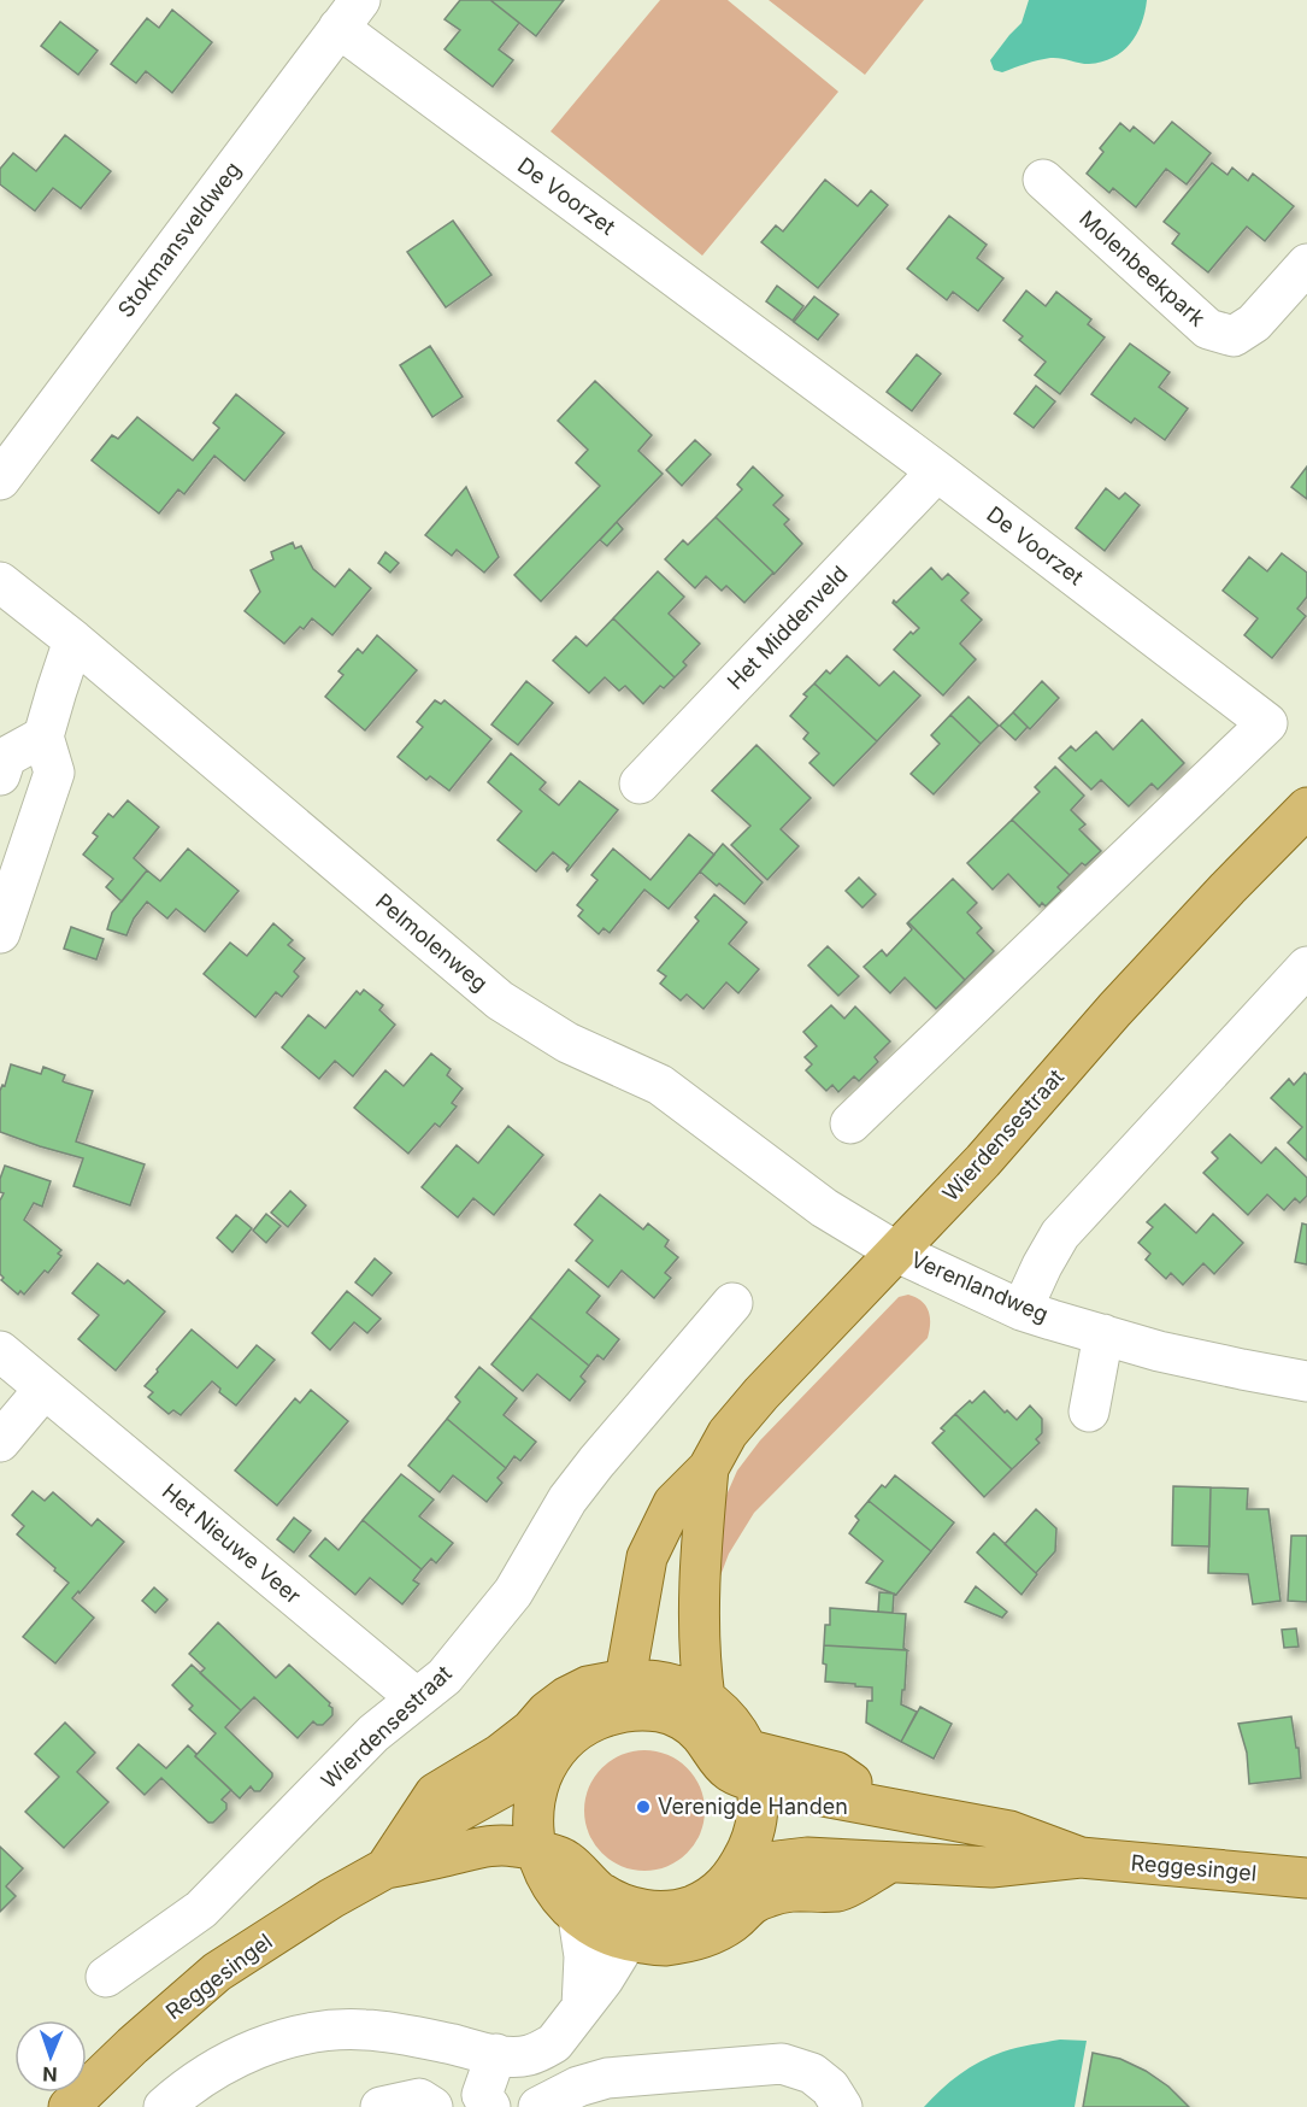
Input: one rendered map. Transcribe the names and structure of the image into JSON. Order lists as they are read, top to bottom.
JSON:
{
  "streets": {
    "main road": ["Wierdensestraat", "Reggesingel"],
    "street": [
      "De Voorzet",
      "Stokmansveldweg",
      "Molenbeekpark",
      "Het Middenveld",
      "Pelmolenweg",
      "Verenlandweg",
      "Het Nieuwe Veer"
    ]
  },
  "crossings": [
    ["De Voorzet", "Stokmansveldweg"],
    ["De Voorzet", "Het Middenveld"],
    ["Pelmolenweg", "Wierdensestraat"],
    ["Pelmolenweg", "Verenlandweg"],
    ["Wierdensestraat", "Verenlandweg"],
    ["Wierdensestraat", "Het Nieuwe Veer"],
    ["Wierdensestraat", "Reggesingel"]
  ],
  "places": ["Verenigde Handen"],
  "north": "bottom"
}
